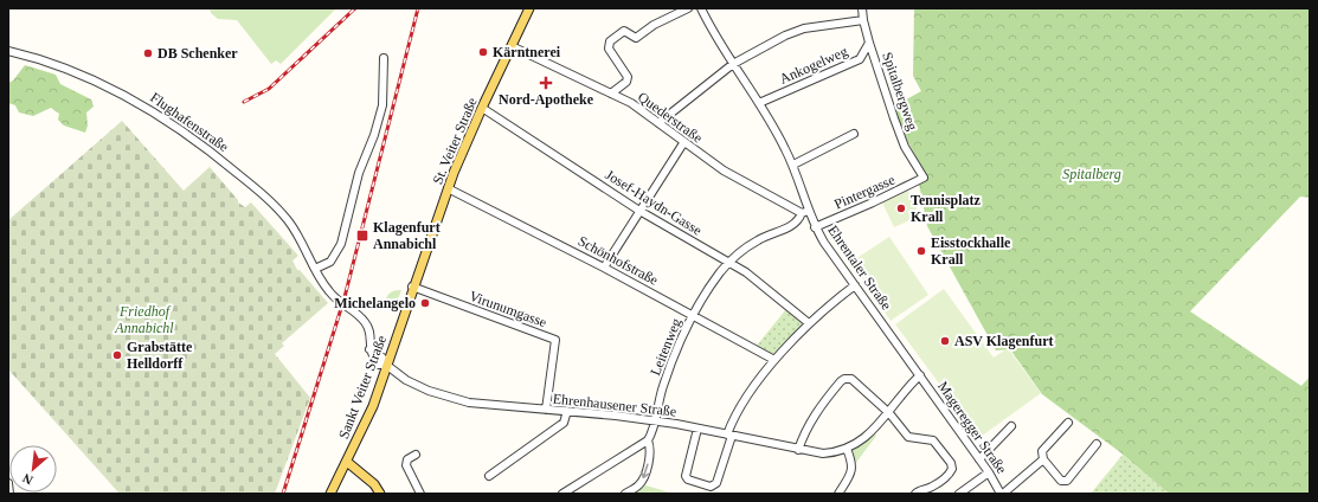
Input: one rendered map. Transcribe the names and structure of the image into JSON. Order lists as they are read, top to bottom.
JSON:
{
  "streets": {
    "main road": ["St. Veiter Straße", "Sankt Veiter Straße"],
    "street": [
      "Ankogelweg",
      "Spitalbergweg",
      "Quederstraße",
      "Flughafenstraße",
      "Pintergasse",
      "Josef-Haydn-Gasse",
      "Schönhofstraße",
      "Ehrentaler Straße",
      "Virunumgasse",
      "Leitenweg",
      "Ehrenhausener Straße",
      "Mageregger Straße"
    ]
  },
  "crossings": [
    ["Ankogelweg", "Spitalbergweg"],
    ["Ankogelweg", "Ehrentaler Straße"],
    ["Spitalbergweg", "Pintergasse"],
    ["Quederstraße", "St. Veiter Straße"],
    ["Quederstraße", "Ehrentaler Straße"],
    ["Quederstraße", "Leitenweg"],
    ["Flughafenstraße", "Sankt Veiter Straße"],
    ["Flughafenstraße", "Ehrenhausener Straße"],
    ["St. Veiter Straße", "Josef-Haydn-Gasse"],
    ["St. Veiter Straße", "Schönhofstraße"],
    ["St. Veiter Straße", "Virunumgasse"],
    ["St. Veiter Straße", "Sankt Veiter Straße"],
    ["Pintergasse", "Ehrentaler Straße"],
    ["Josef-Haydn-Gasse", "Leitenweg"],
    ["Schönhofstraße", "Leitenweg"],
    ["Ehrentaler Straße", "Leitenweg"],
    ["Ehrentaler Straße", "Mageregger Straße"],
    ["Virunumgasse", "Sankt Veiter Straße"],
    ["Virunumgasse", "Ehrenhausener Straße"],
    ["Leitenweg", "Ehrenhausener Straße"],
    ["Sankt Veiter Straße", "Ehrenhausener Straße"]
  ],
  "parks": ["Spitalberg", "Friedhof Annabichl"],
  "places": {
    "other": [
      "Kärntnerei",
      "DB Schenker",
      "Tennisplatz Krall",
      "Eisstockhalle Krall",
      "Michelangelo",
      "ASV Klagenfurt",
      "Grabstätte Helldorff"
    ],
    "health": ["Nord-Apotheke"],
    "transit": ["Klagenfurt Annabichl"]
  },
  "north": "bottom left"
}
